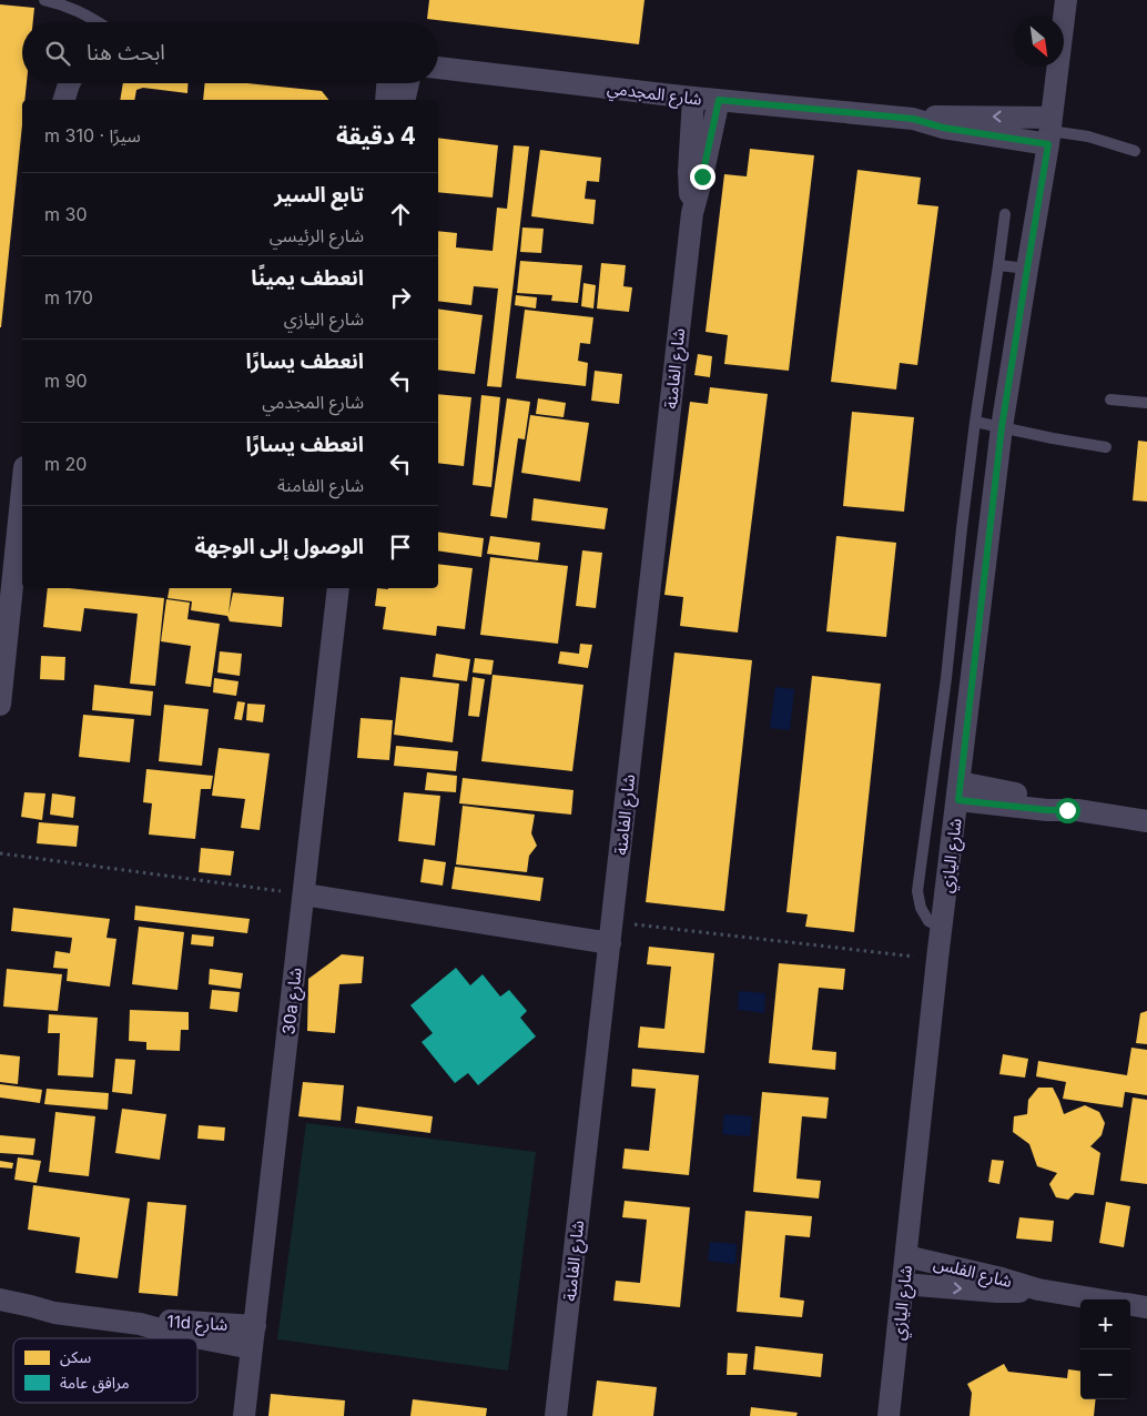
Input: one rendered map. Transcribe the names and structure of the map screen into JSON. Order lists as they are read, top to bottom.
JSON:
{
  "streets": {
    "street": [
      "شارع المجدمي",
      "شارع الفامنة",
      "شارع اليازي",
      "30a شارع",
      "شارع الفلس",
      "11d شارع"
    ]
  },
  "crossings": [
    ["شارع المجدمي", "شارع الفامنة"],
    ["شارع المجدمي", "شارع اليازي"],
    ["شارع اليازي", "شارع الفلس"],
    ["30a شارع", "11d شارع"]
  ],
  "legend": ["سكن", "مرافق عامة"],
  "north": "bottom right",
  "page": {
    "search": "ابحث هنا",
    "heading": ["4 دقيقة", "سيرًا · 310 m"],
    "list": [
      ["تابع السير", "شارع الرئيسي", "30 m"],
      ["انعطف يمينًا", "شارع اليازي", "170 m"],
      ["انعطف يسارًا", "شارع المجدمي", "90 m"],
      ["انعطف يسارًا", "شارع الفامنة", "20 m"],
      "الوصول إلى الوجهة"
    ],
    "map_buttons": ["+", "−"]
  }
}
